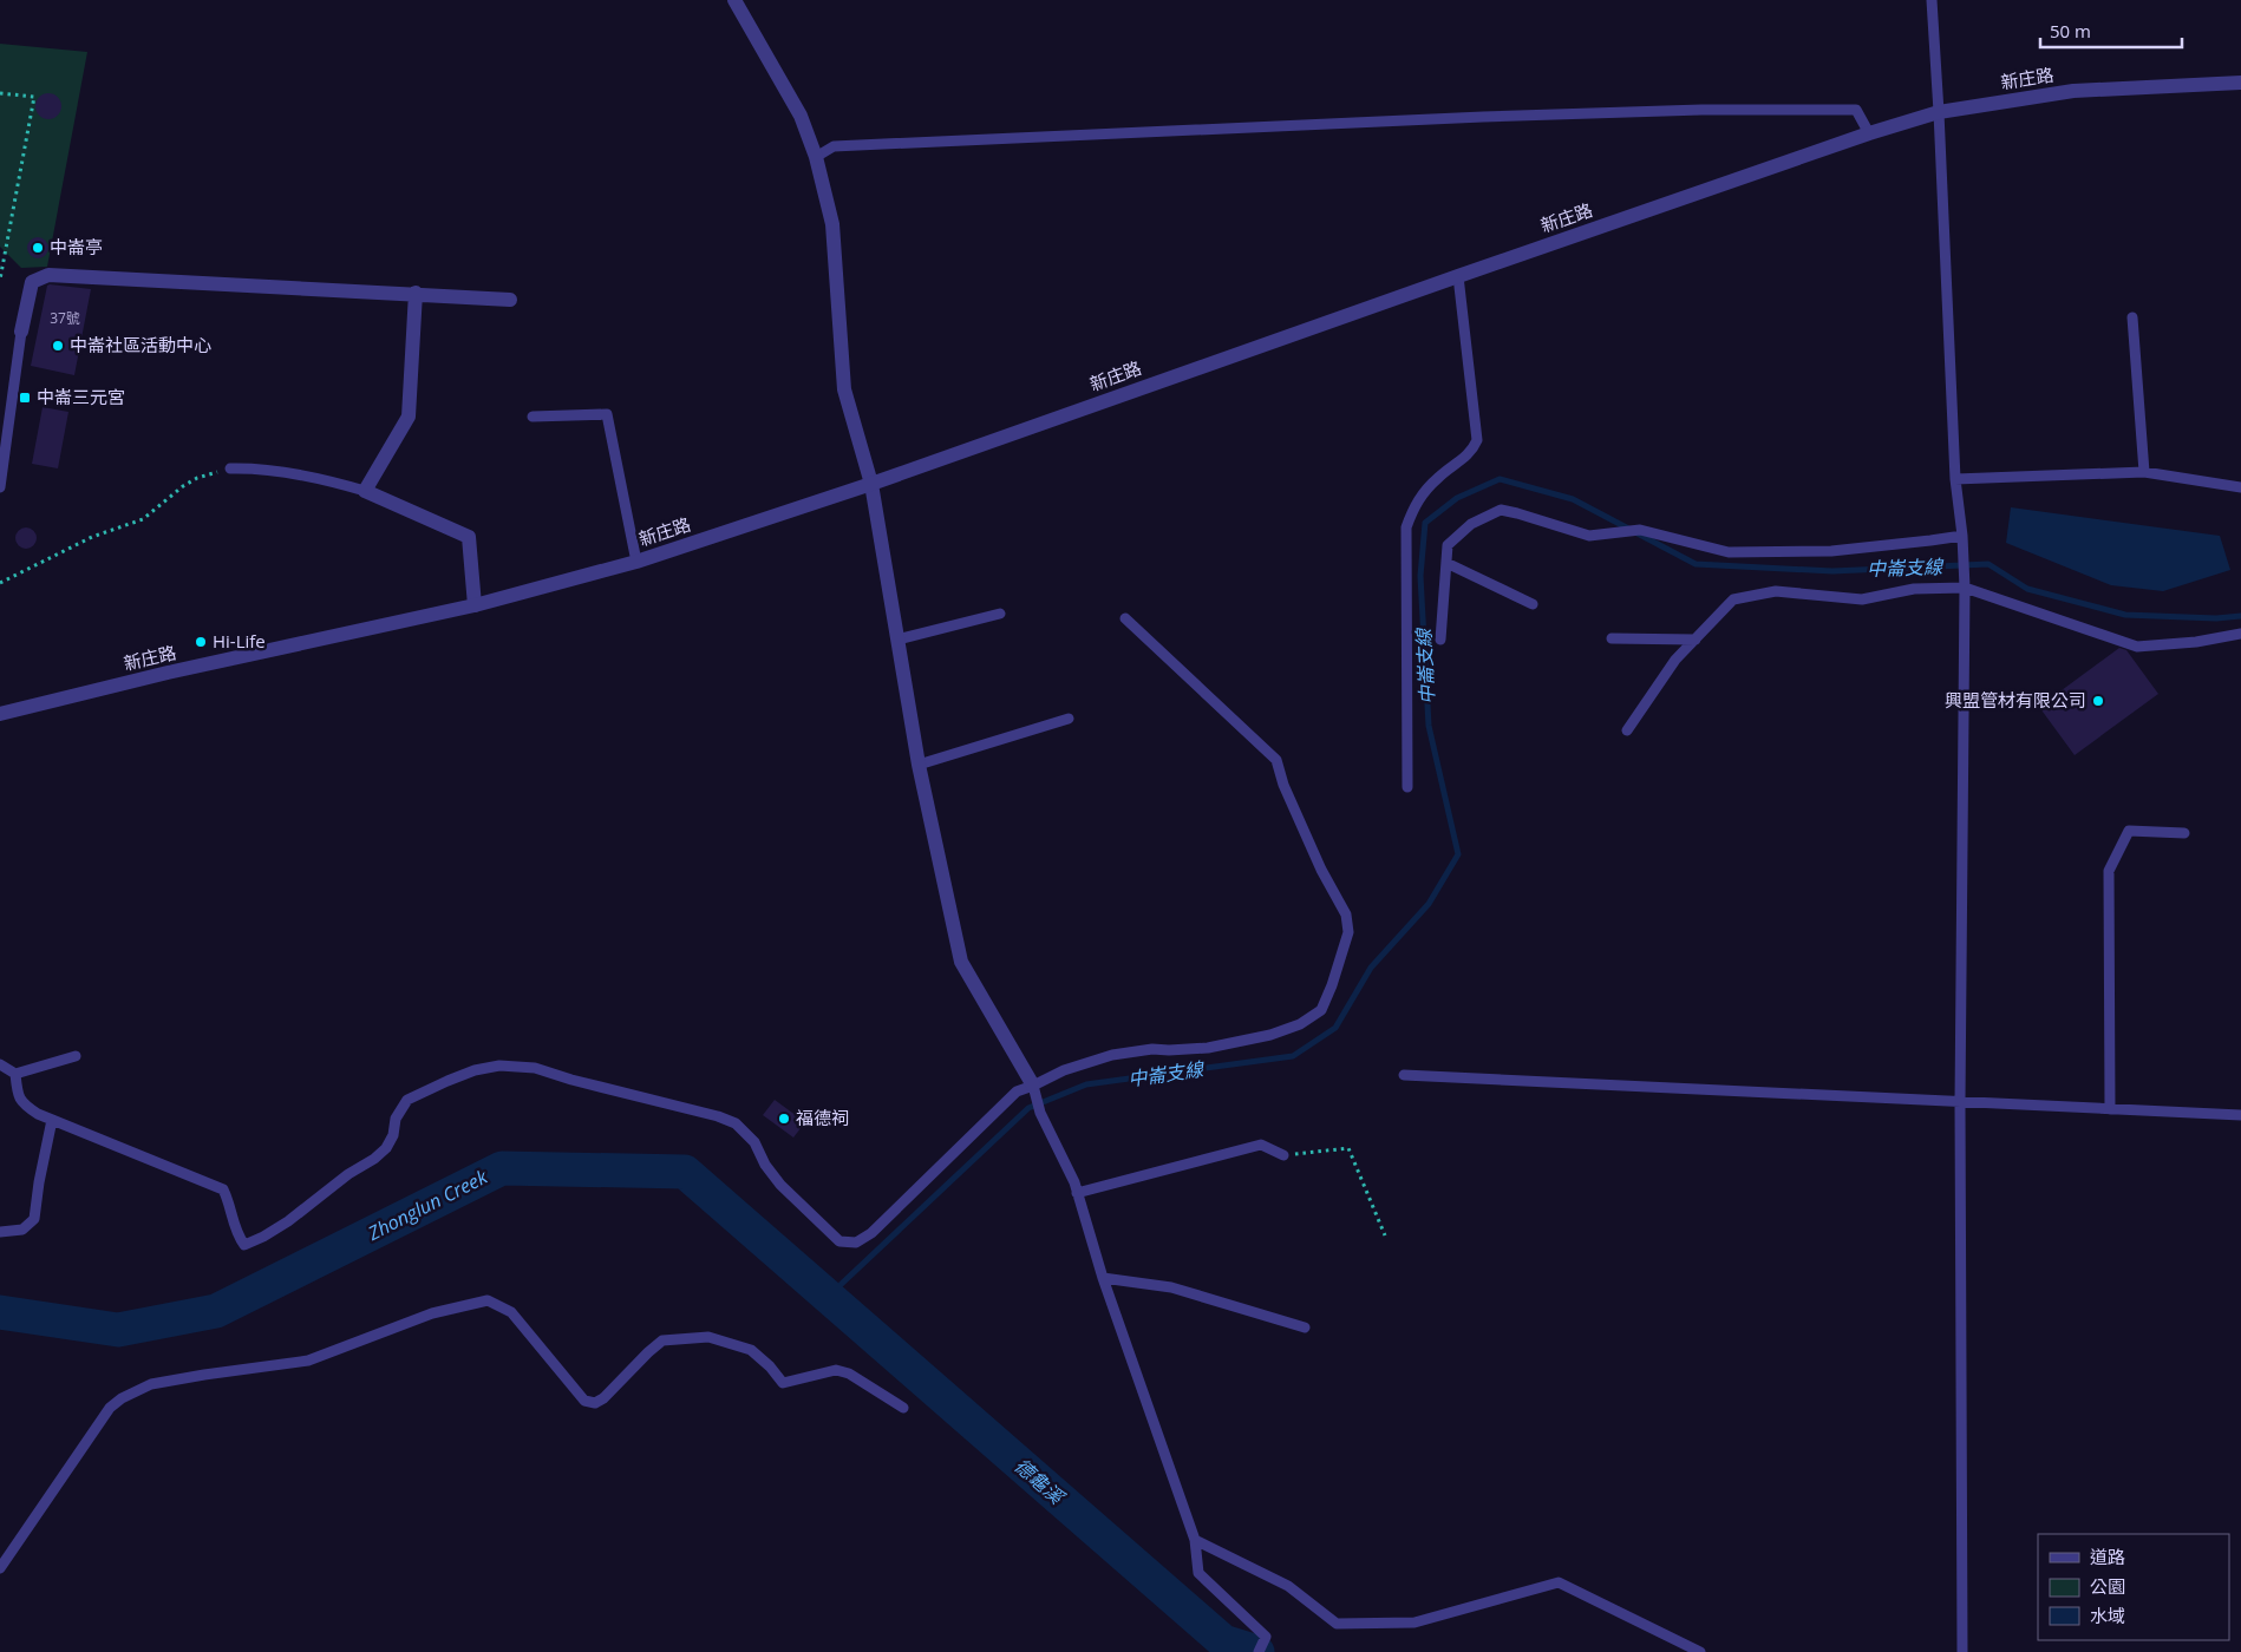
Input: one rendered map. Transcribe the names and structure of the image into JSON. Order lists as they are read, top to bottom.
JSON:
{
  "streets": {
    "street": ["新庄路"]
  },
  "water": ["中崙支線", "Zhonglun Creek", "德龜溪"],
  "places": {
    "other": [
      "中崙亭",
      "中崙社區活動中心",
      "Hi-Life",
      "興盟管材有限公司",
      "福德祠"
    ],
    "transit": ["中崙三元宮"]
  },
  "house_numbers": ["37號"],
  "legend": ["道路", "公園", "水域"],
  "scale_bar": "50 m"
}
